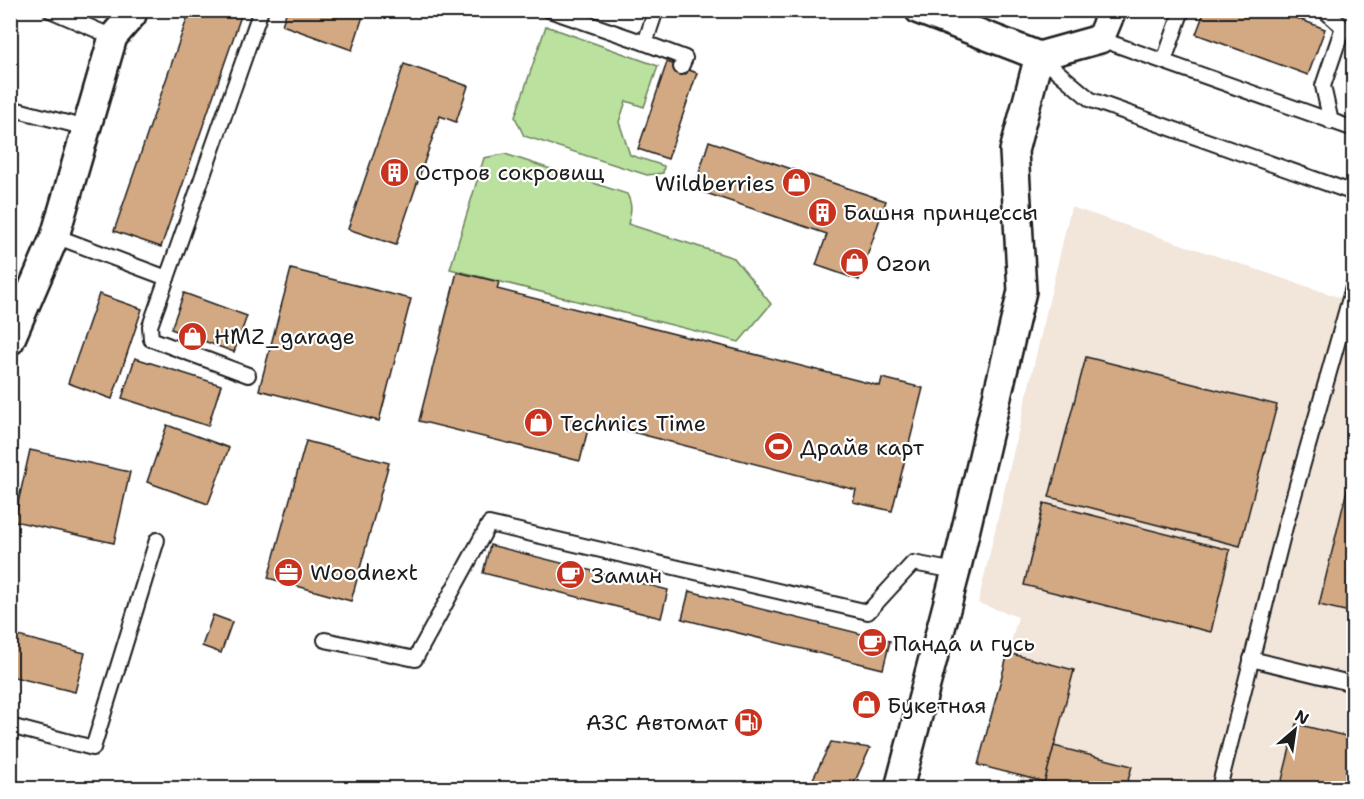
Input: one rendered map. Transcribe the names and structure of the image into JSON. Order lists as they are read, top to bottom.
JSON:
{
  "places": {
    "building": ["Остров сокровищ", "Башня принцессы"],
    "shop": [
      "Wildberries",
      "Ozon",
      "HMZ_garage",
      "Technics Time",
      "Букетная"
    ],
    "sports": ["Драйв карт"],
    "office": ["Woodnext"],
    "cafe": ["Замин", "Панда и гусь"],
    "fuel station": ["АЗС Автомат"]
  },
  "north": "top right"
}
